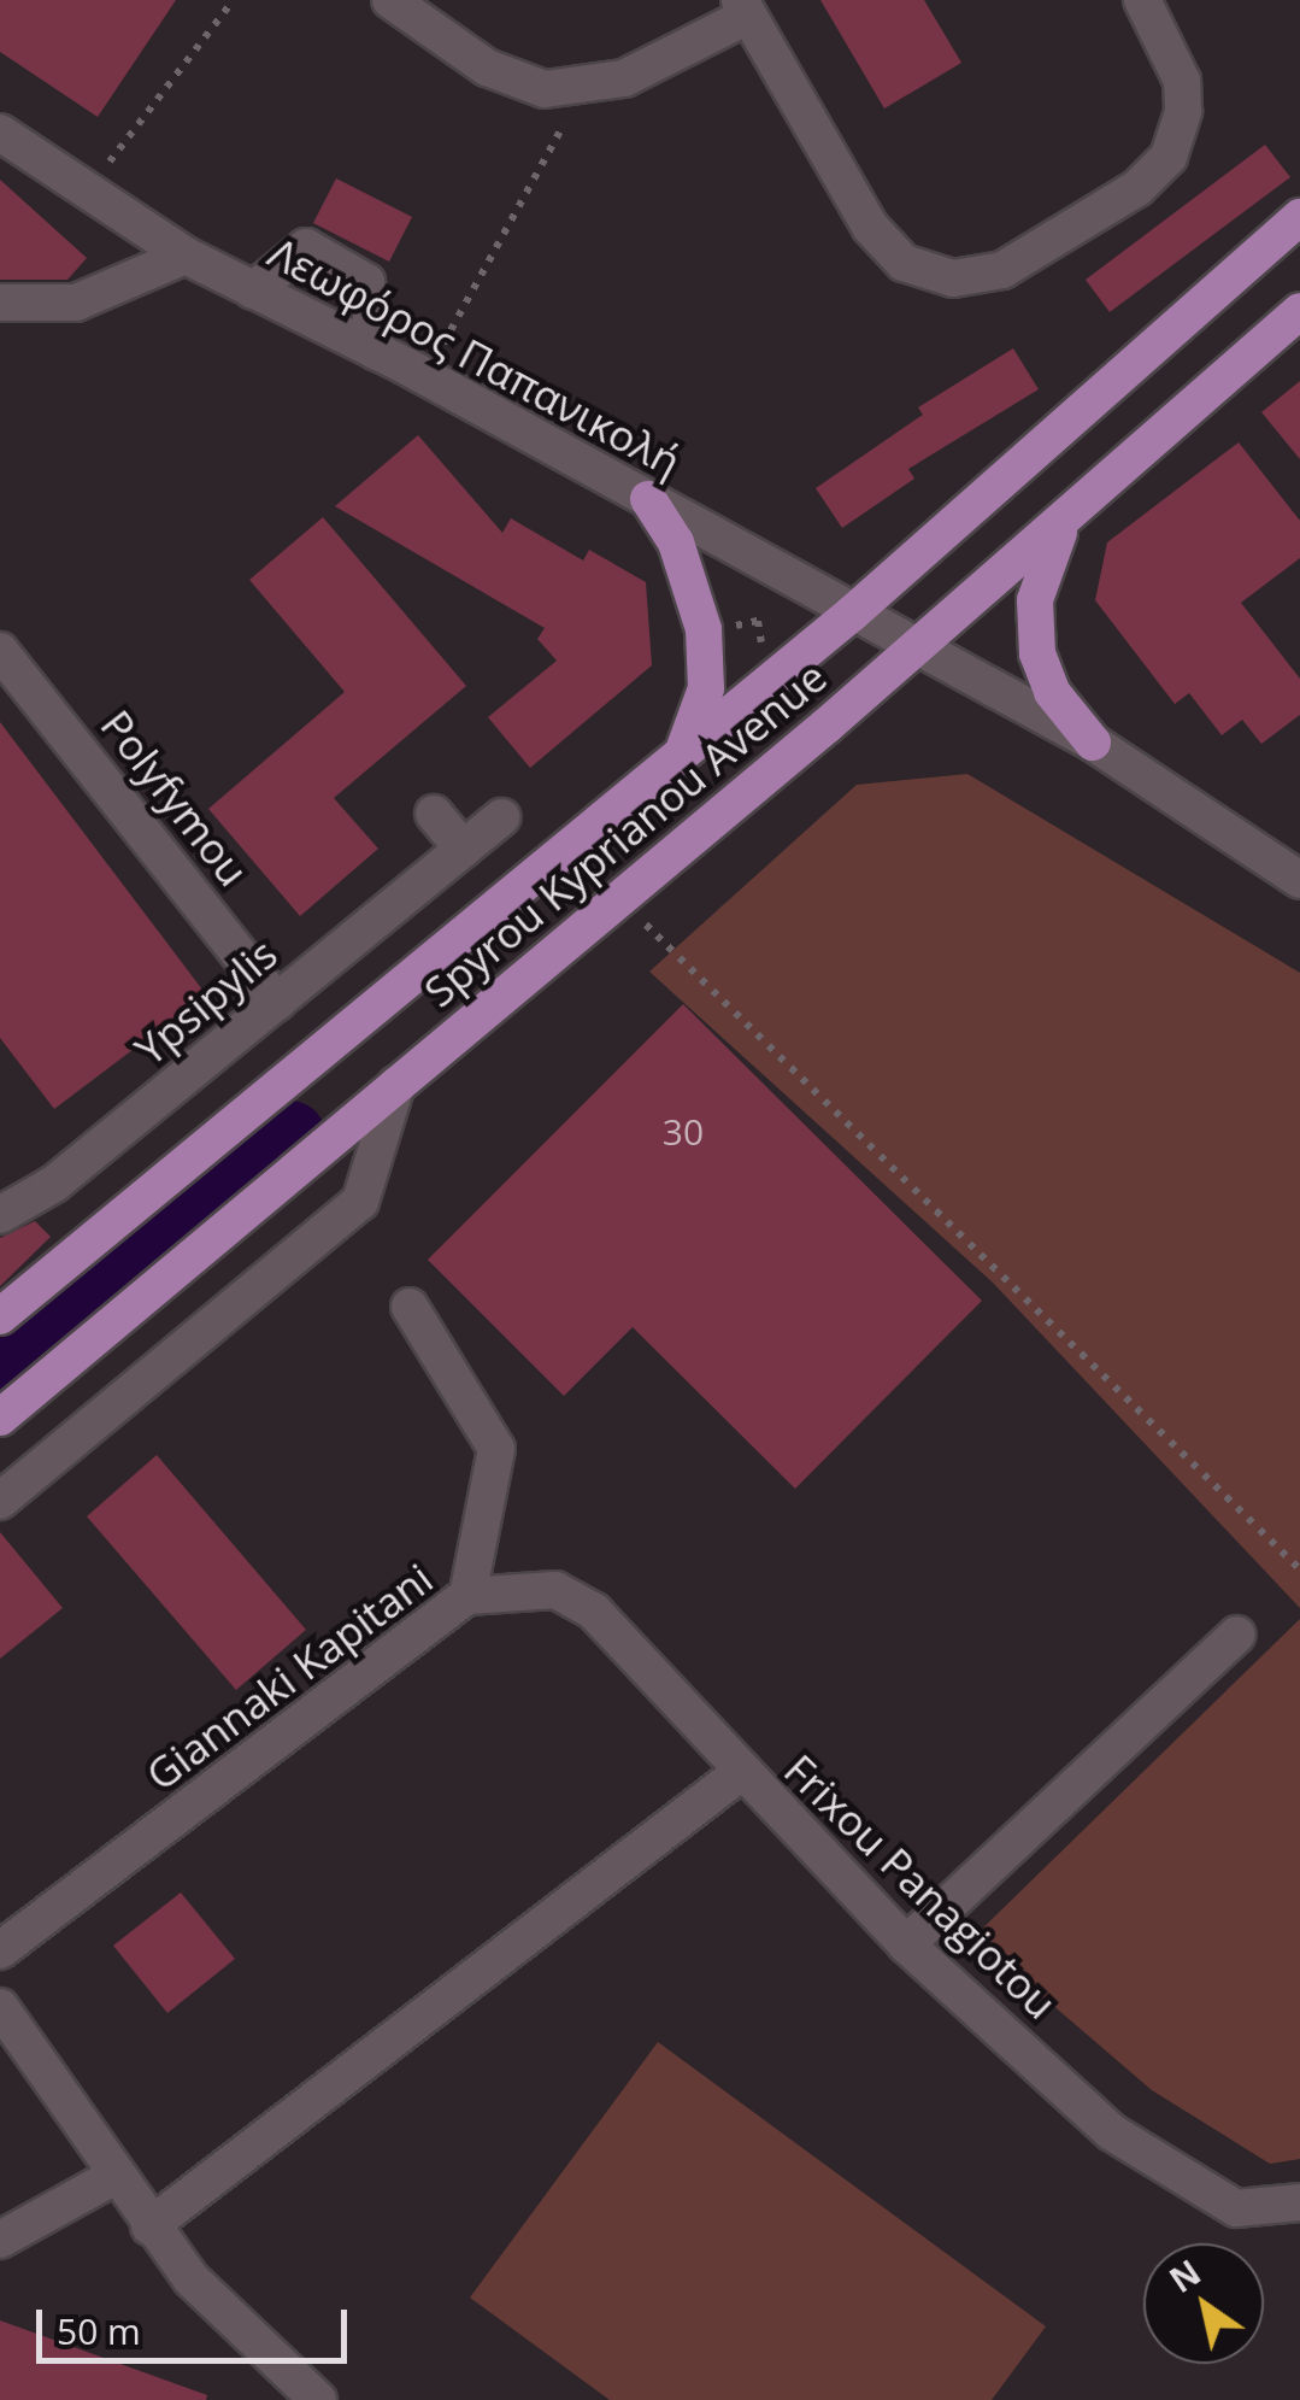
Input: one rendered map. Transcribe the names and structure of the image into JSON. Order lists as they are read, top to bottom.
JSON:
{
  "streets": {
    "main road": ["Spyrou Kyprianou Avenue"],
    "street": [
      "Λεωφόρος Παπανικολή",
      "Polyfymou",
      "Ypsipylis",
      "Giannaki Kapitani",
      "Frixou Panagiotou"
    ]
  },
  "crossings": [
    ["Λεωφόρος Παπανικολή", "Spyrou Kyprianou Avenue"],
    ["Polyfymou", "Ypsipylis"],
    ["Giannaki Kapitani", "Frixou Panagiotou"]
  ],
  "house_numbers": ["30"],
  "scale_bar": "50 m",
  "north": "top left"
}
